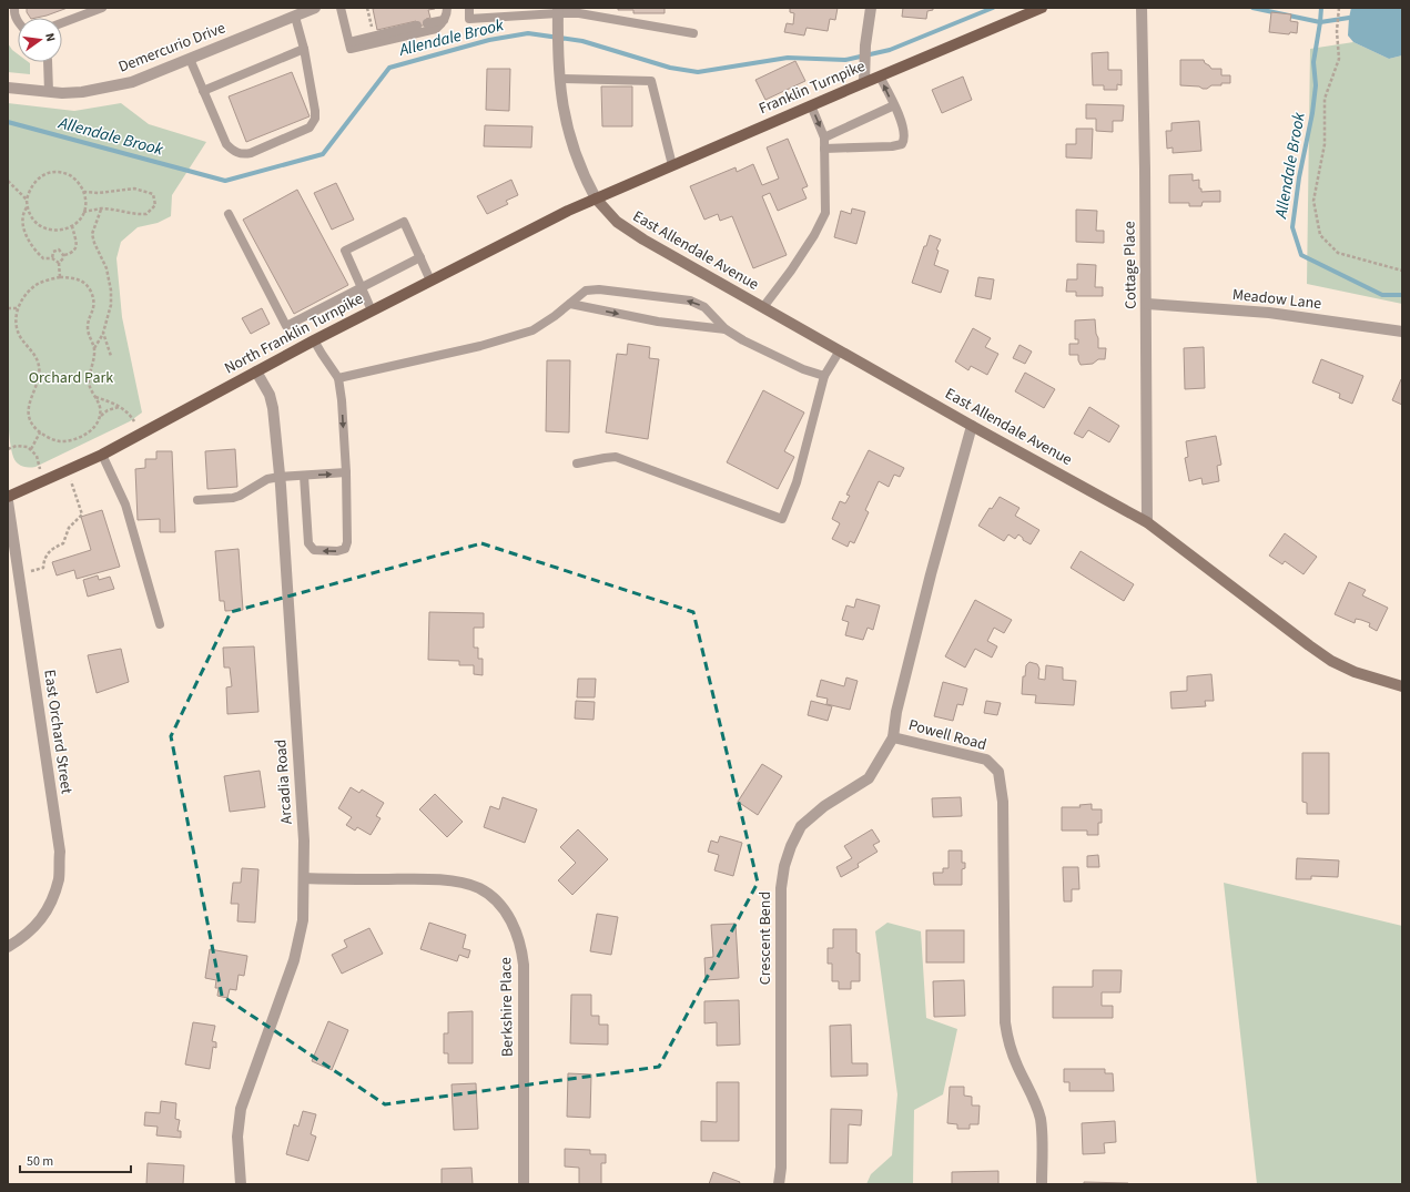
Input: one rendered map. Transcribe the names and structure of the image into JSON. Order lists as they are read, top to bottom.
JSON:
{
  "streets": {
    "main road": ["Franklin Turnpike", "East Allendale Avenue", "North Franklin Turnpike"],
    "street": [
      "Demercurio Drive",
      "Cottage Place",
      "Meadow Lane",
      "East Orchard Street",
      "Powell Road",
      "Arcadia Road",
      "Crescent Bend",
      "Berkshire Place"
    ]
  },
  "crossings": [
    ["Franklin Turnpike", "East Allendale Avenue"],
    ["Franklin Turnpike", "North Franklin Turnpike"],
    ["East Allendale Avenue", "Cottage Place"],
    ["East Allendale Avenue", "North Franklin Turnpike"],
    ["East Allendale Avenue", "Powell Road"],
    ["Cottage Place", "Meadow Lane"],
    ["North Franklin Turnpike", "Arcadia Road"],
    ["Powell Road", "Crescent Bend"],
    ["Arcadia Road", "Berkshire Place"]
  ],
  "water": ["Allendale Brook"],
  "parks": ["Orchard Park"],
  "scale_bar": "50 m",
  "north": "right"
}
